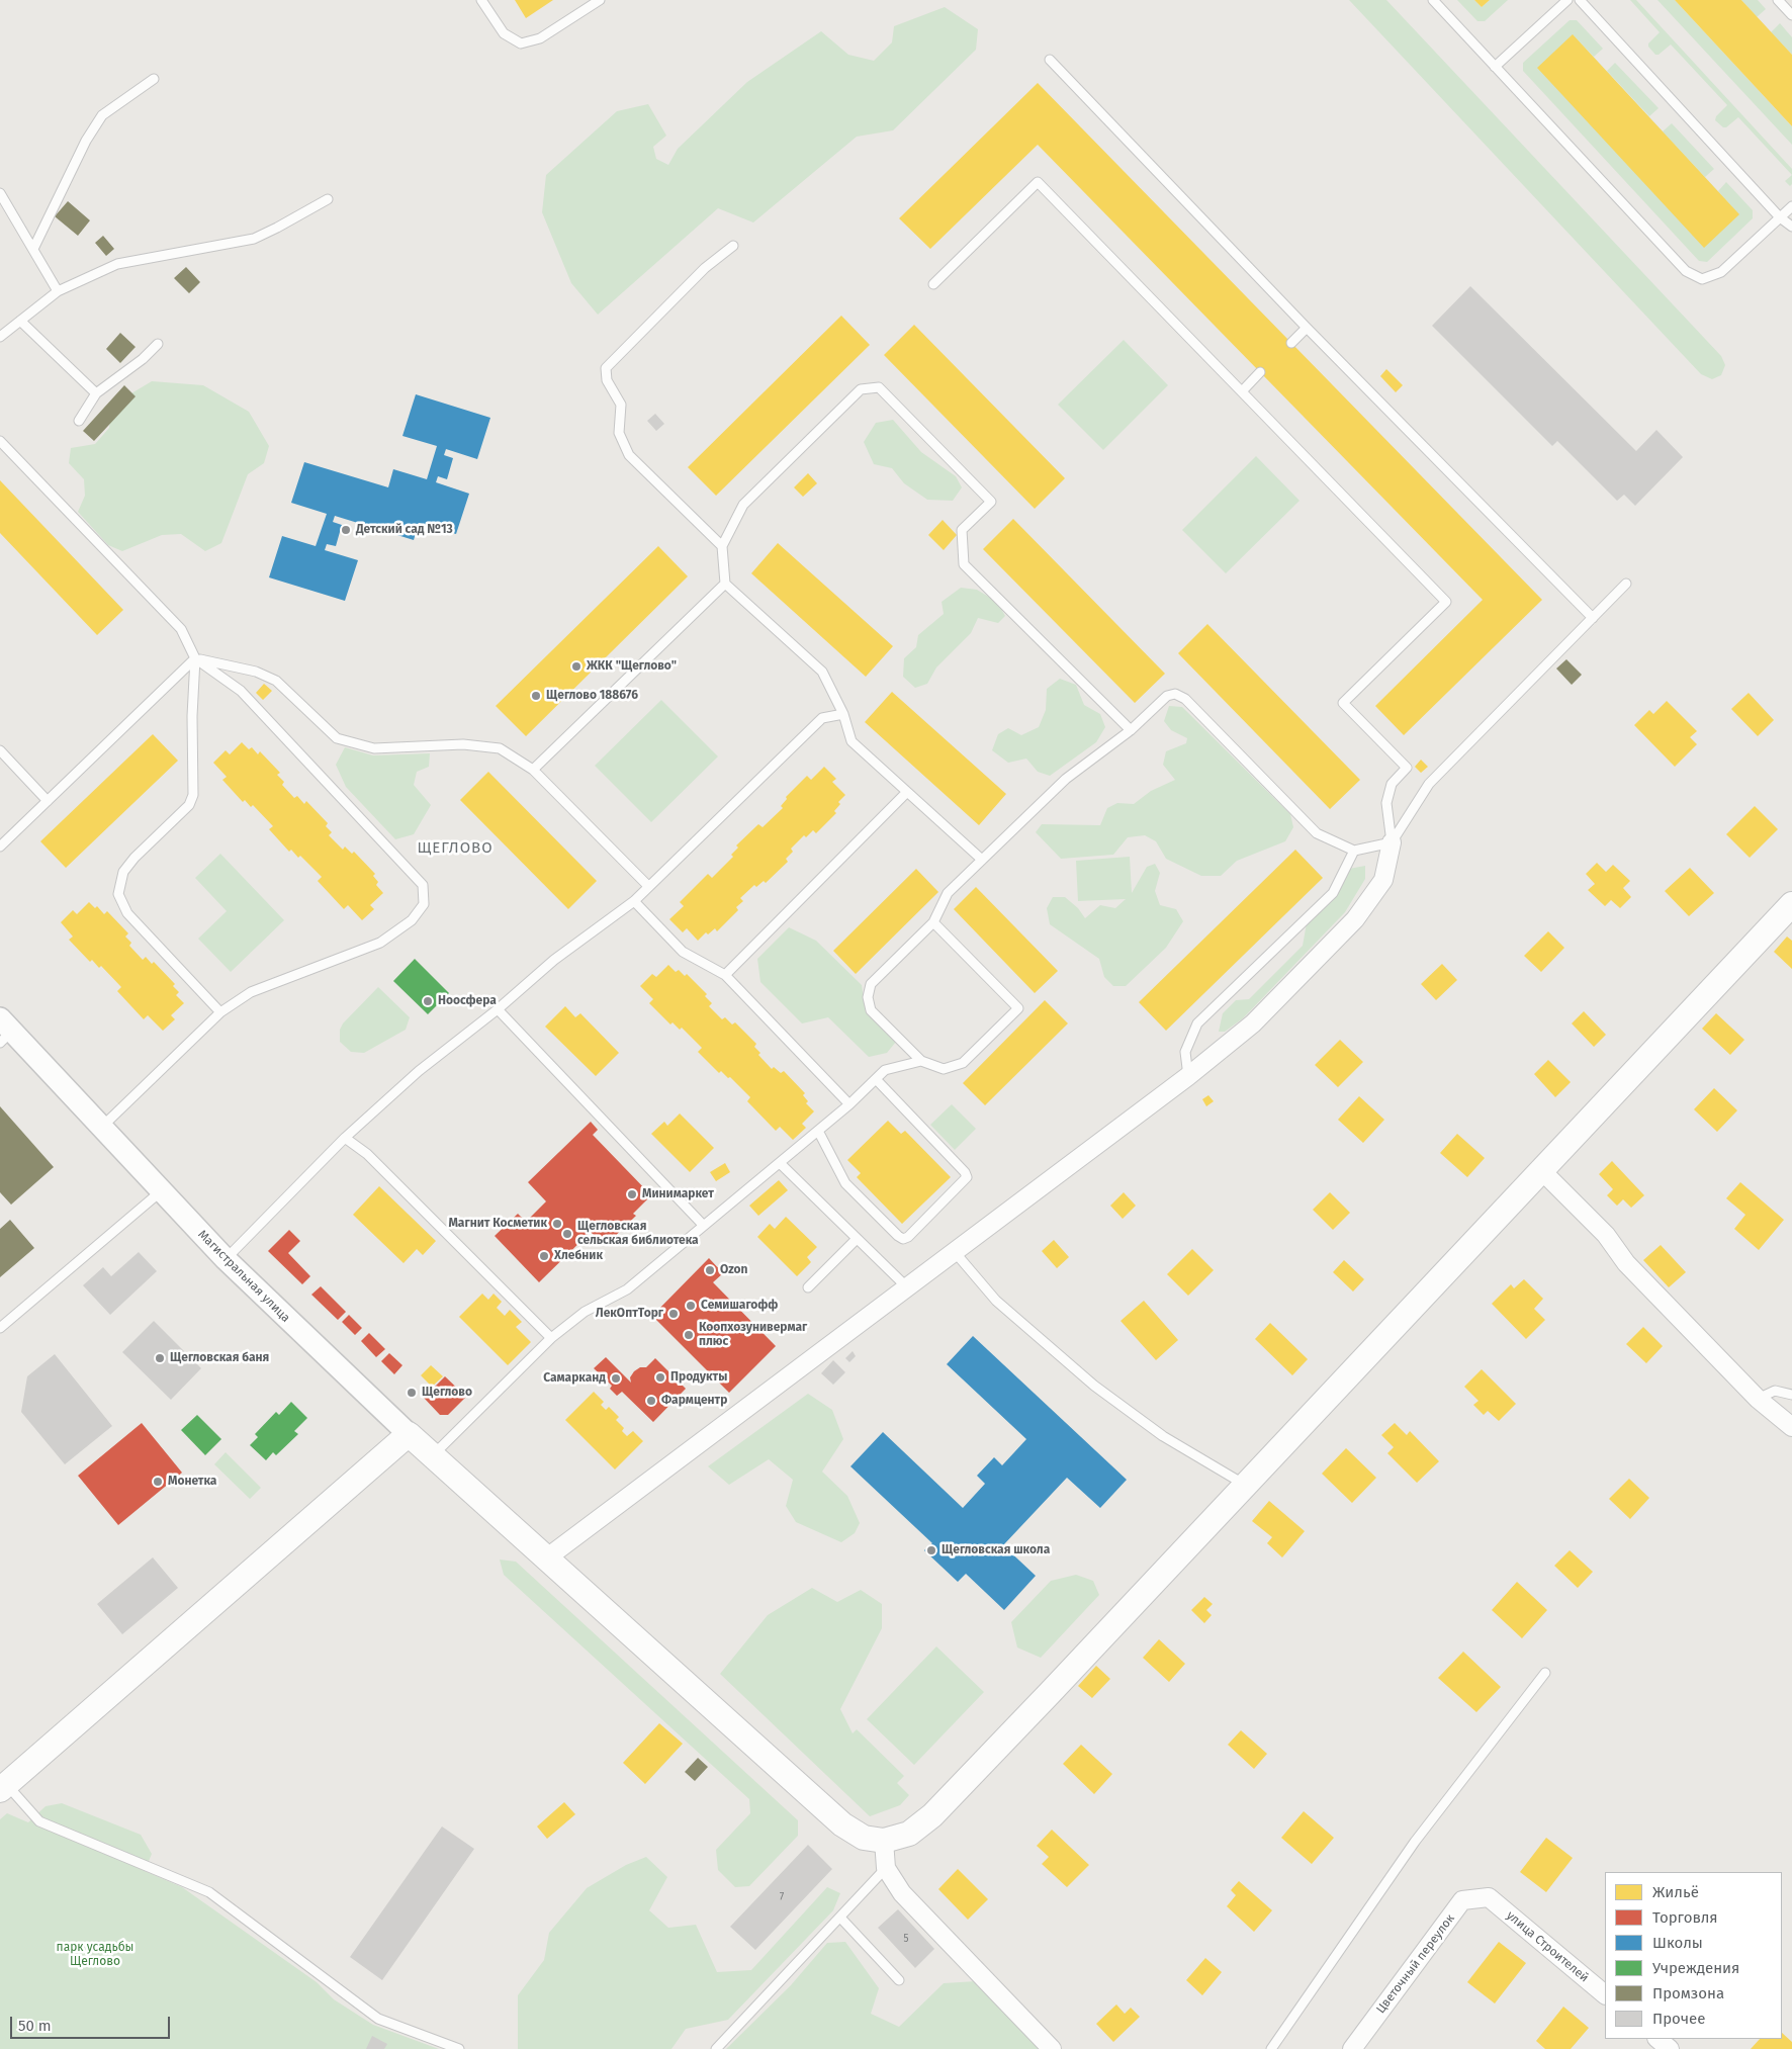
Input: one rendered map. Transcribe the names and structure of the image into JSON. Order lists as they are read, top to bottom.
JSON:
{
  "streets": {
    "main road": ["Магистральная улица"],
    "street": ["улица Строителей", "Цветочный переулок"]
  },
  "crossings": [
    ["улица Строителей", "Цветочный переулок"]
  ],
  "districts": ["ЩЕГЛОВО"],
  "parks": ["парк усадьбы Щеглово"],
  "places": [
    "Детский сад №13",
    "ЖКК \"Щеглово\"",
    "Щеглово 188676",
    "Ноосфера",
    "Минимаркет",
    "Магнит Косметик",
    "Щегловская сельская библиотека",
    "Хлебник",
    "Ozon",
    "Семишагофф",
    "ЛекОптТорг",
    "Коопхозунивермаг плюс",
    "Щегловская баня",
    "Продукты",
    "Самарканд",
    "Щеглово",
    "Фармцентр",
    "Монетка",
    "Щегловская школа"
  ],
  "house_numbers": ["7", "5"],
  "legend": [
    "Жильё",
    "Торговля",
    "Школы",
    "Учреждения",
    "Промзона",
    "Прочее"
  ],
  "scale_bar": "50 m"
}
